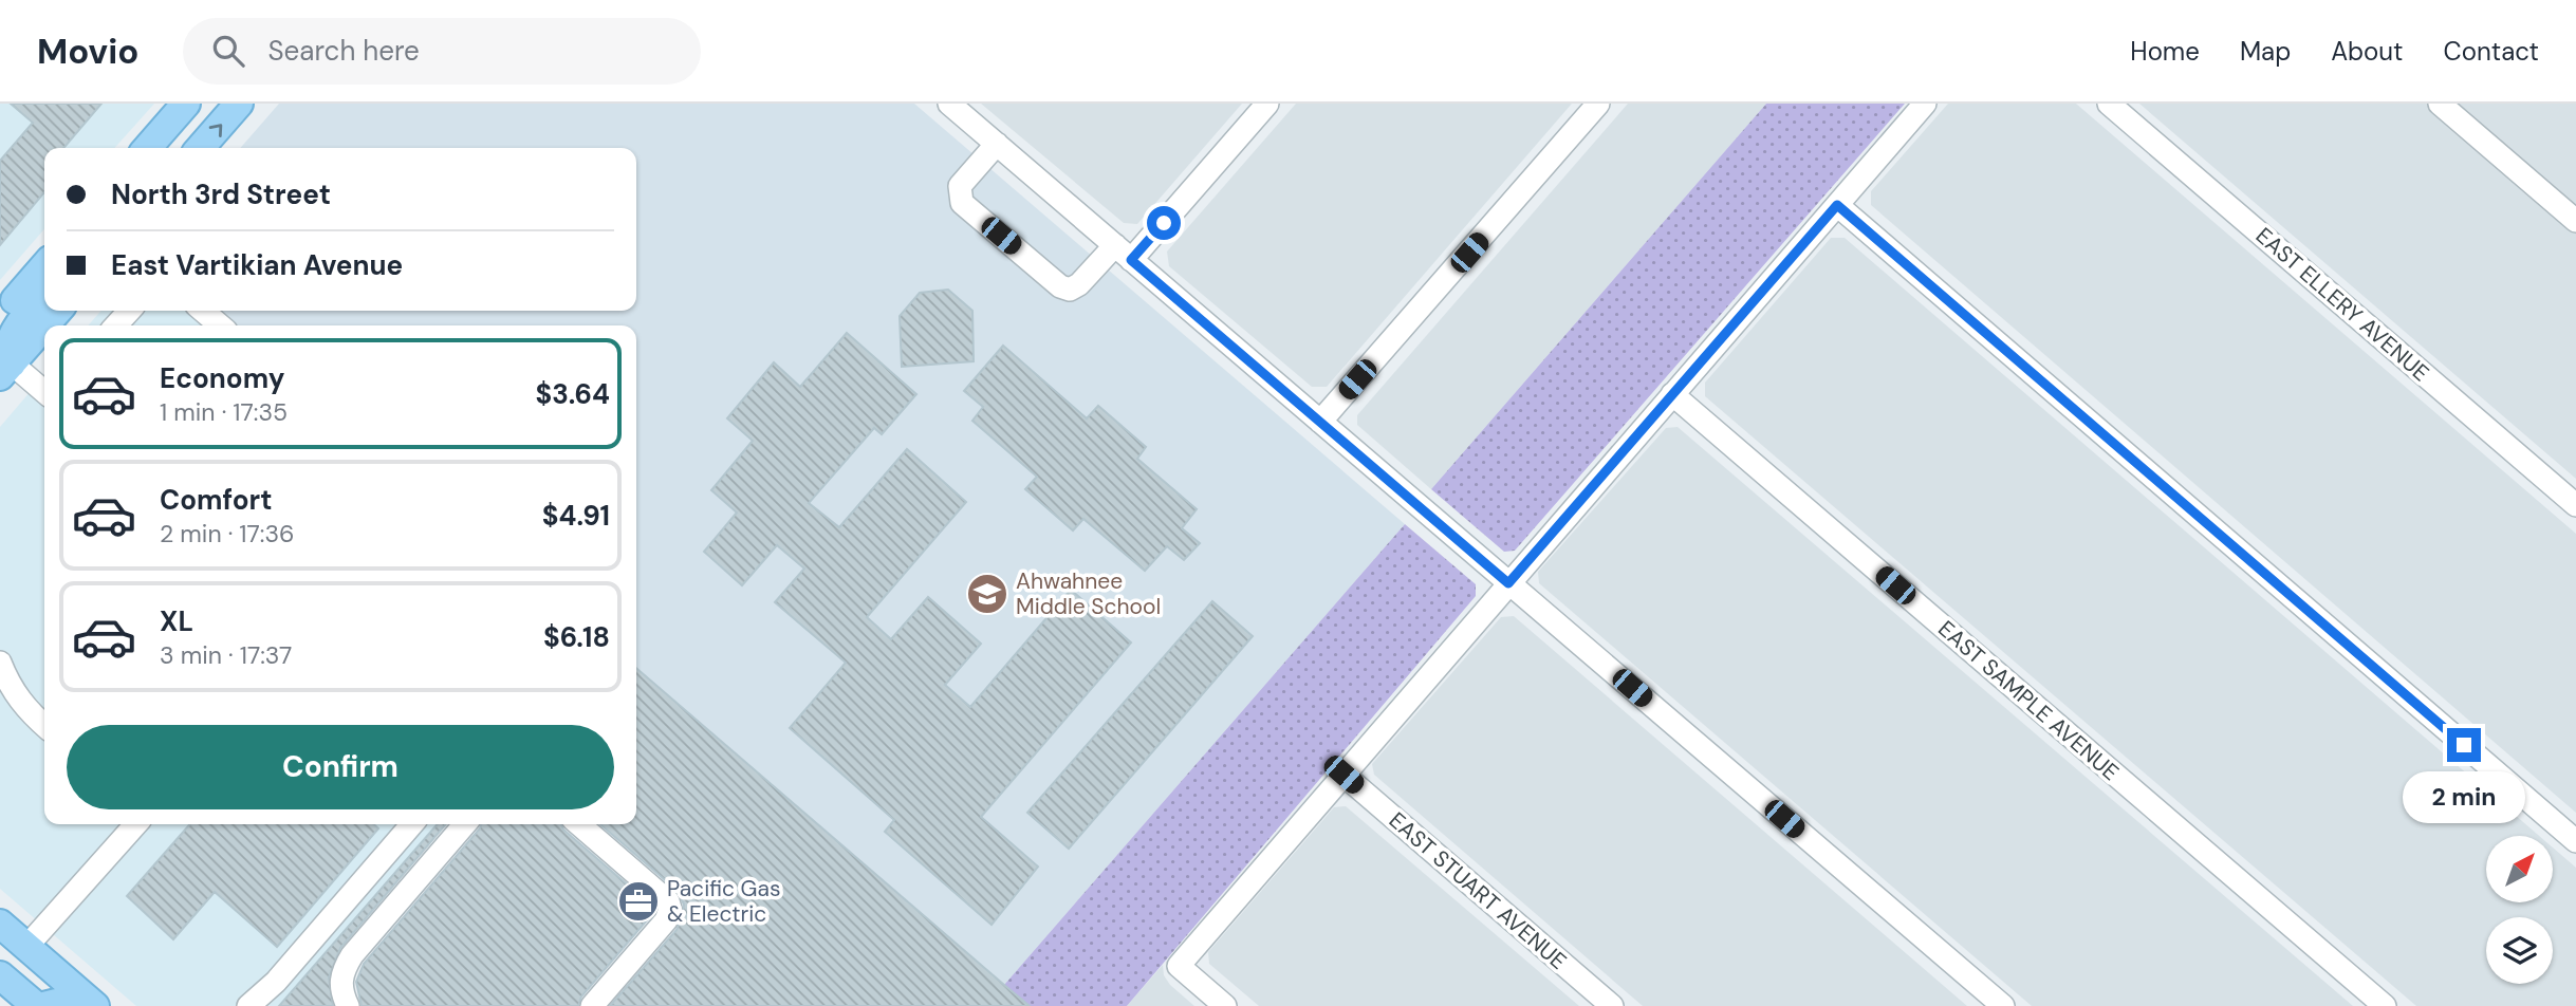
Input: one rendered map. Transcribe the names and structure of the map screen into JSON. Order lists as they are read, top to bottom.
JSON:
{
  "streets": {
    "street": ["EAST ELLERY AVENUE", "EAST SAMPLE AVENUE", "EAST STUART AVENUE"]
  },
  "places": {
    "school or university": ["Ahwahnee Middle School"],
    "office": ["Pacific Gas & Electric"]
  },
  "north": "top right",
  "page": {
    "header": "Movio",
    "search": "Search here",
    "nav": [
      "Home",
      "Map",
      "About",
      "Contact"
    ],
    "banner": ["North 3rd Street", "East Vartikian Avenue"],
    "list": [
      {
        "name": "Economy",
        "note": "1 min · 17:35",
        "value": "$3.64"
      },
      {
        "name": "Comfort",
        "note": "2 min · 17:36",
        "value": "$4.91"
      },
      {
        "name": "XL",
        "note": "3 min · 17:37",
        "value": "$6.18"
      }
    ],
    "buttons": "Confirm",
    "bubble": "2 min"
  }
}
